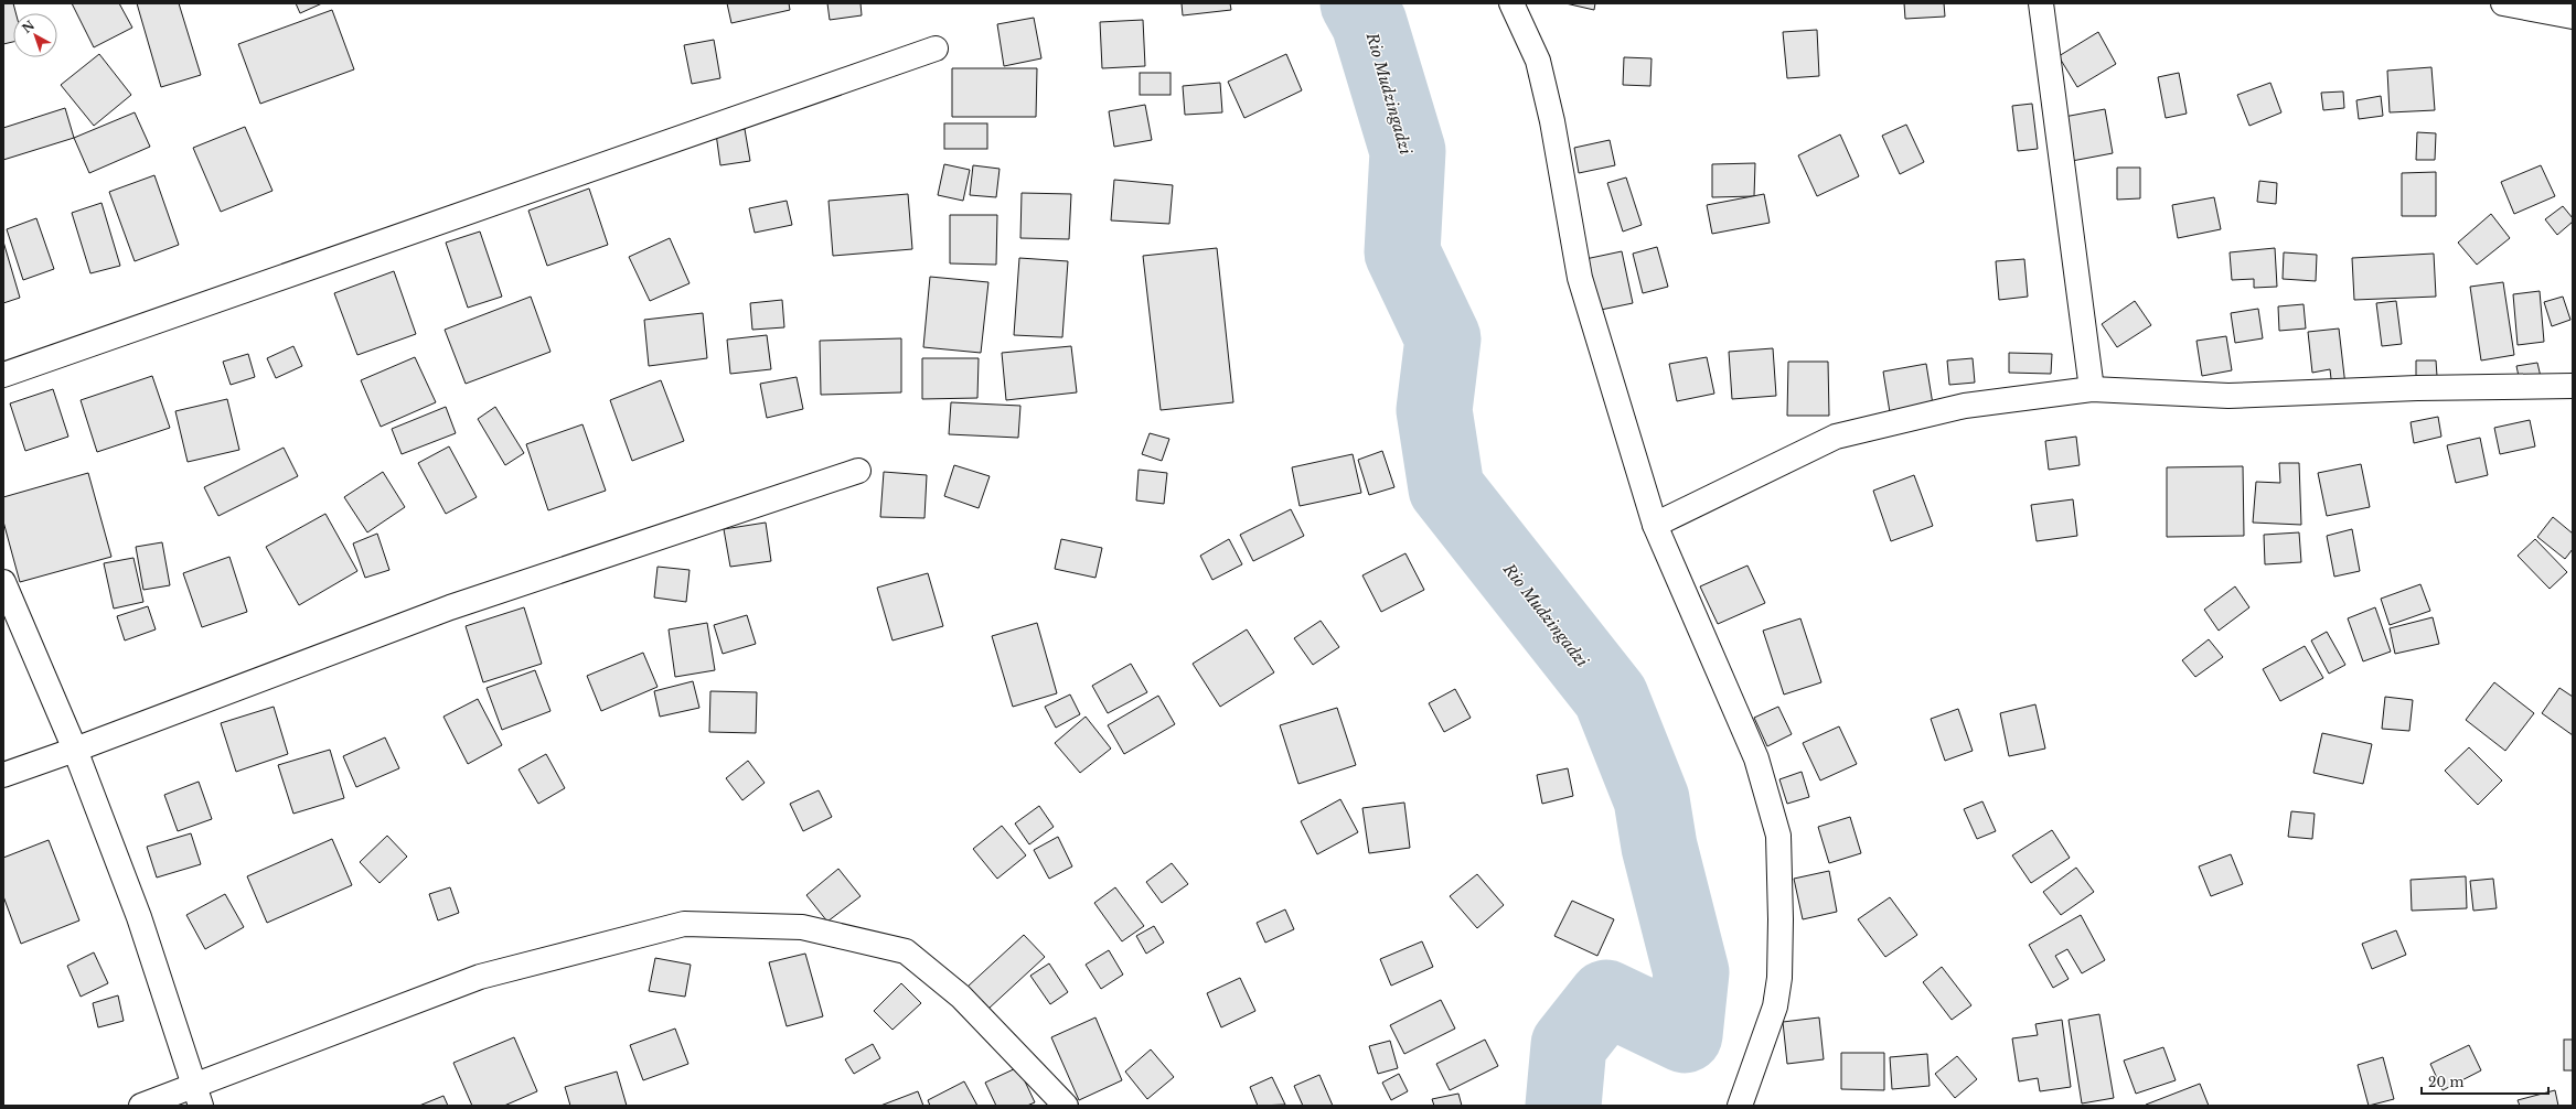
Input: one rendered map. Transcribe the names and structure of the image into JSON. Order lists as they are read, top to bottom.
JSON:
{
  "water": ["Rio Mudzingadzi"],
  "scale_bar": "20 m",
  "north": "top left"
}
